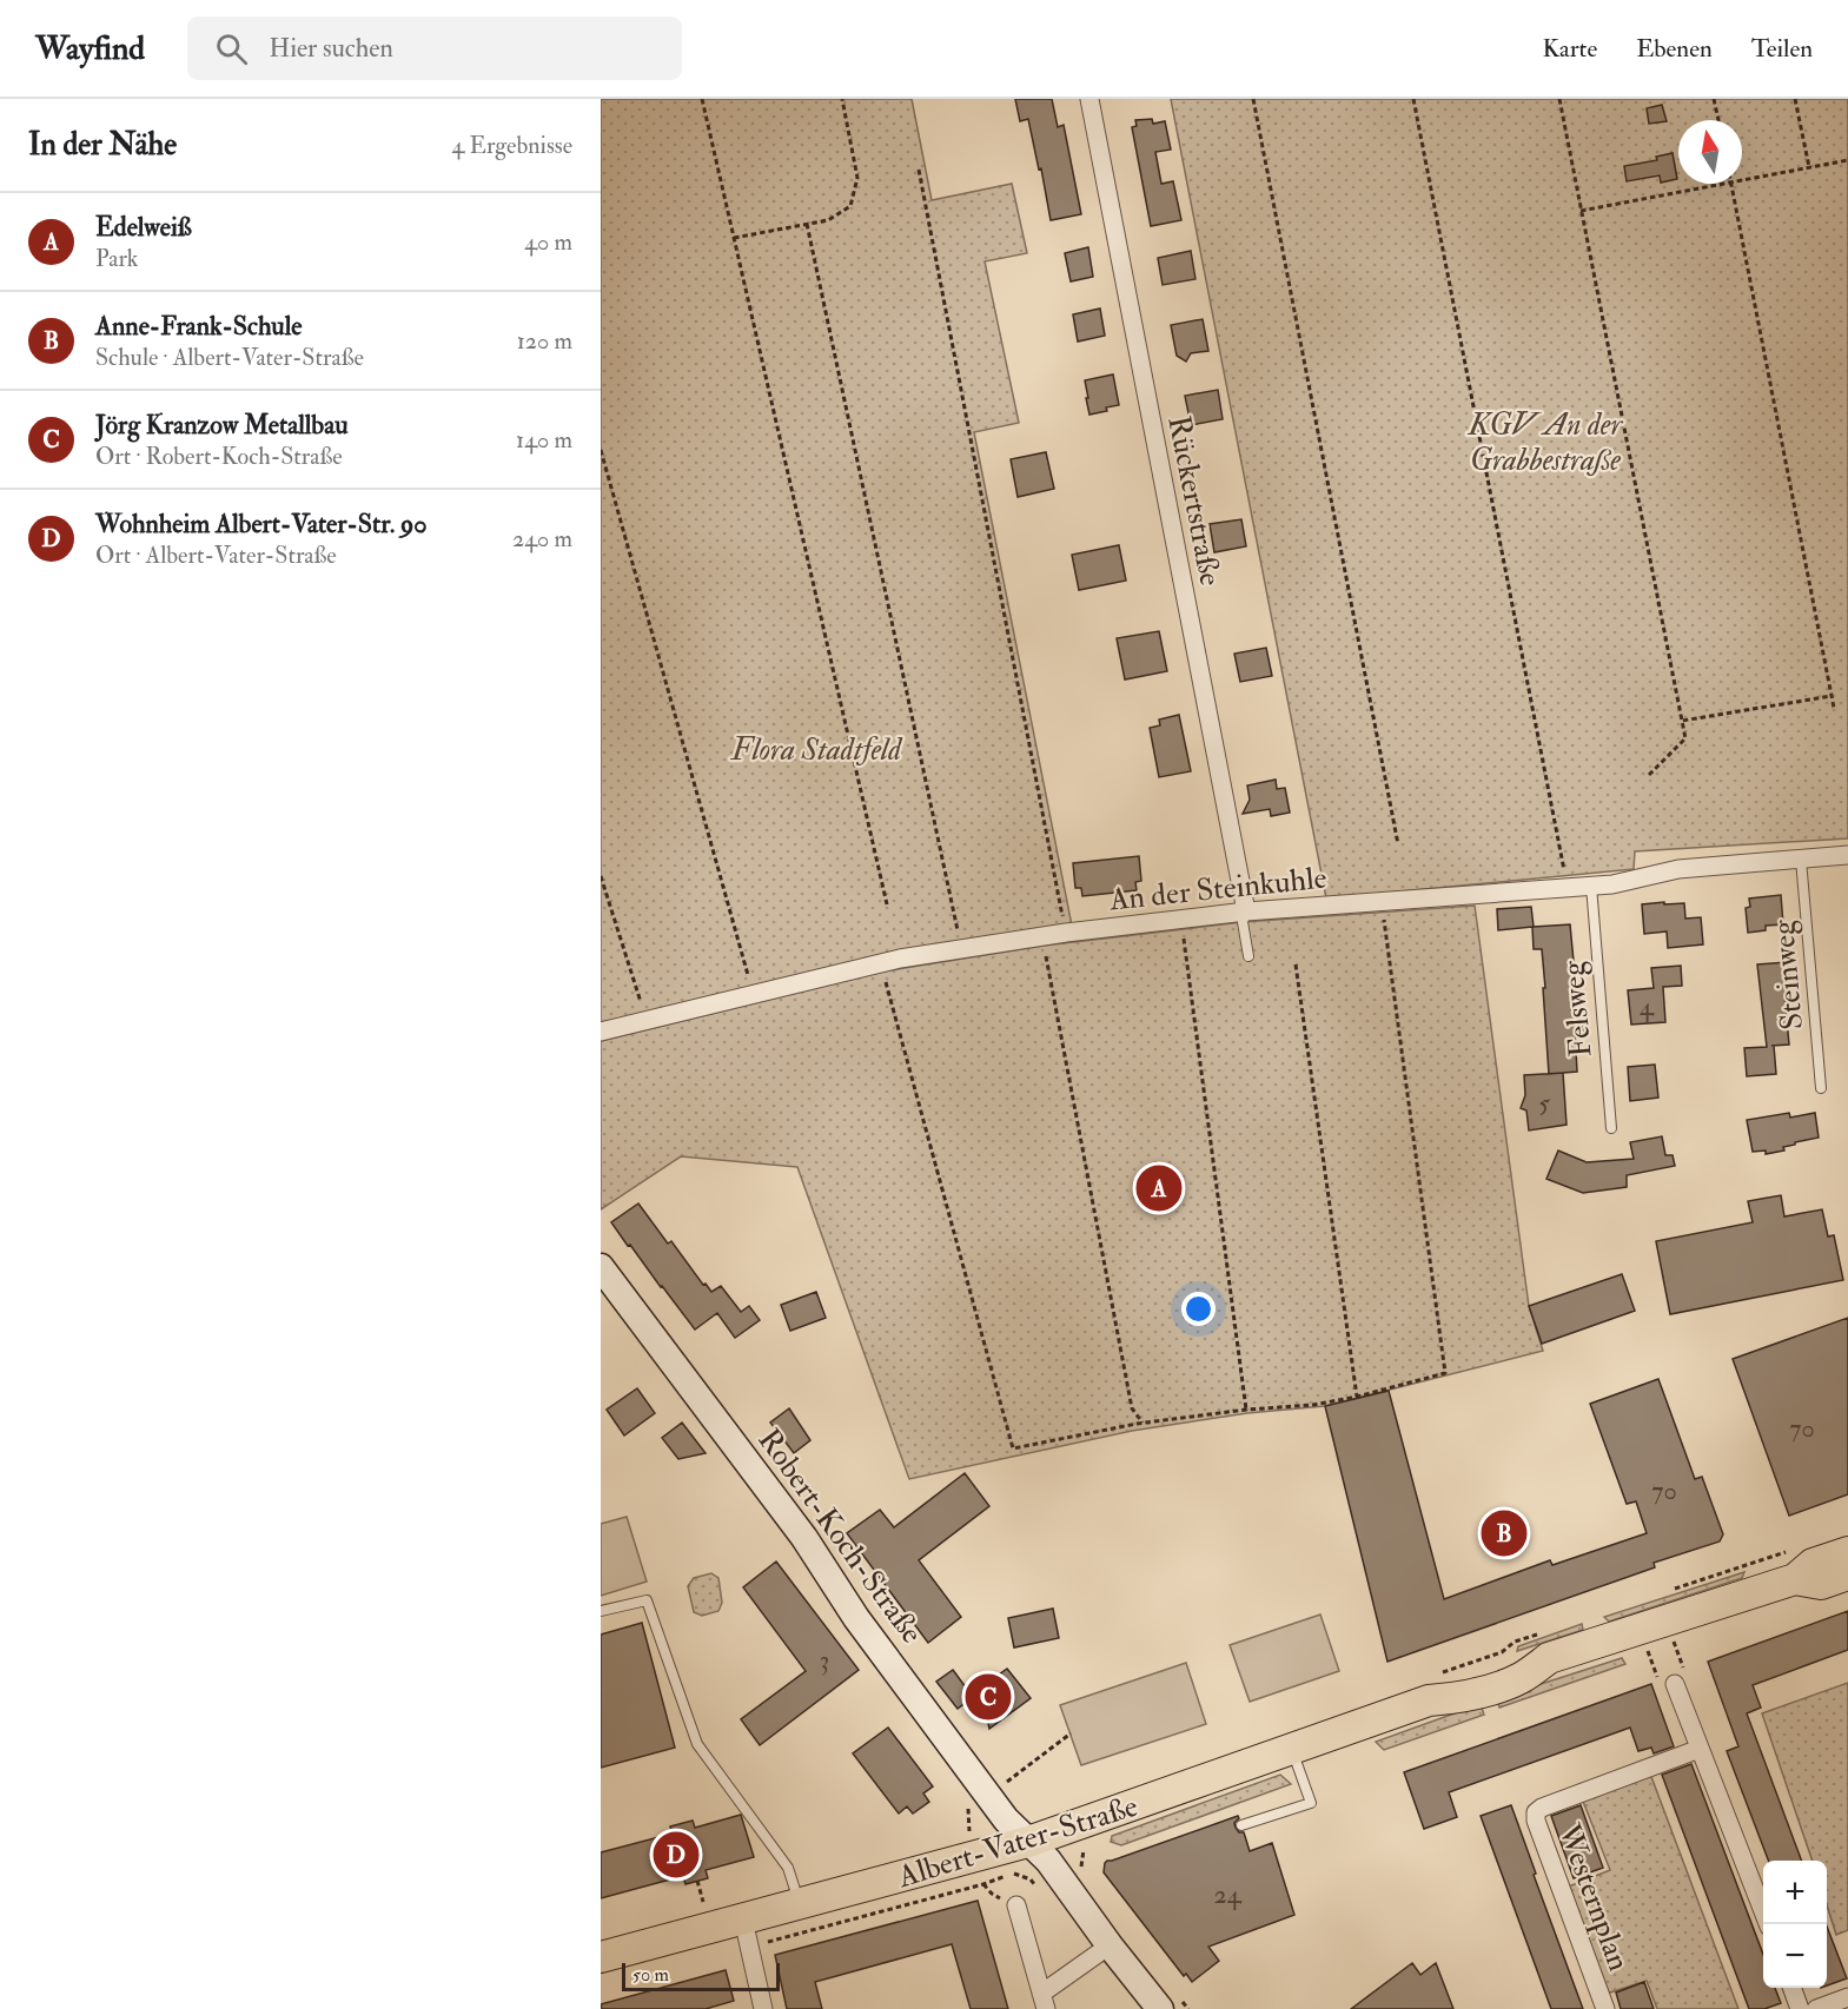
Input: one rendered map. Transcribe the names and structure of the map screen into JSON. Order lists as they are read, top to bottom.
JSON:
{
  "streets": {
    "main road": ["Albert-Vater-Straße"],
    "street": [
      "Rückertstraße",
      "An der Steinkuhle",
      "Robert-Koch-Straße",
      "Westernplan"
    ],
    "lane": ["Steinweg", "Felsweg"]
  },
  "crossings": [
    ["Rückertstraße", "An der Steinkuhle"],
    ["An der Steinkuhle", "Steinweg"],
    ["An der Steinkuhle", "Felsweg"],
    ["Robert-Koch-Straße", "Albert-Vater-Straße"]
  ],
  "parks": ["KGV An der Grabbestraße", "Flora Stadtfeld"],
  "house_numbers": [
    "4",
    "5",
    "70",
    "70",
    "3",
    "24"
  ],
  "scale_bar": "50 m",
  "north": "top",
  "page": {
    "header": "Wayfind",
    "search": "Hier suchen",
    "nav": ["Karte", "Ebenen", "Teilen"],
    "heading": ["In der Nähe", "4 Ergebnisse"],
    "list": [
      {
        "mark": "A",
        "name": "Edelweiß",
        "note": "Park",
        "value": "40 m"
      },
      {
        "mark": "B",
        "name": "Anne-Frank-Schule",
        "note": "Schule · Albert-Vater-Straße",
        "value": "120 m"
      },
      {
        "mark": "C",
        "name": "Jörg Kranzow Metallbau",
        "note": "Ort · Robert-Koch-Straße",
        "value": "140 m"
      },
      {
        "mark": "D",
        "name": "Wohnheim Albert-Vater-Str. 90",
        "note": "Ort · Albert-Vater-Straße",
        "value": "240 m"
      }
    ],
    "pins": [
      "A",
      "B",
      "C",
      "D"
    ],
    "map_buttons": ["+", "−"],
    "scale": "50 m"
  }
}
